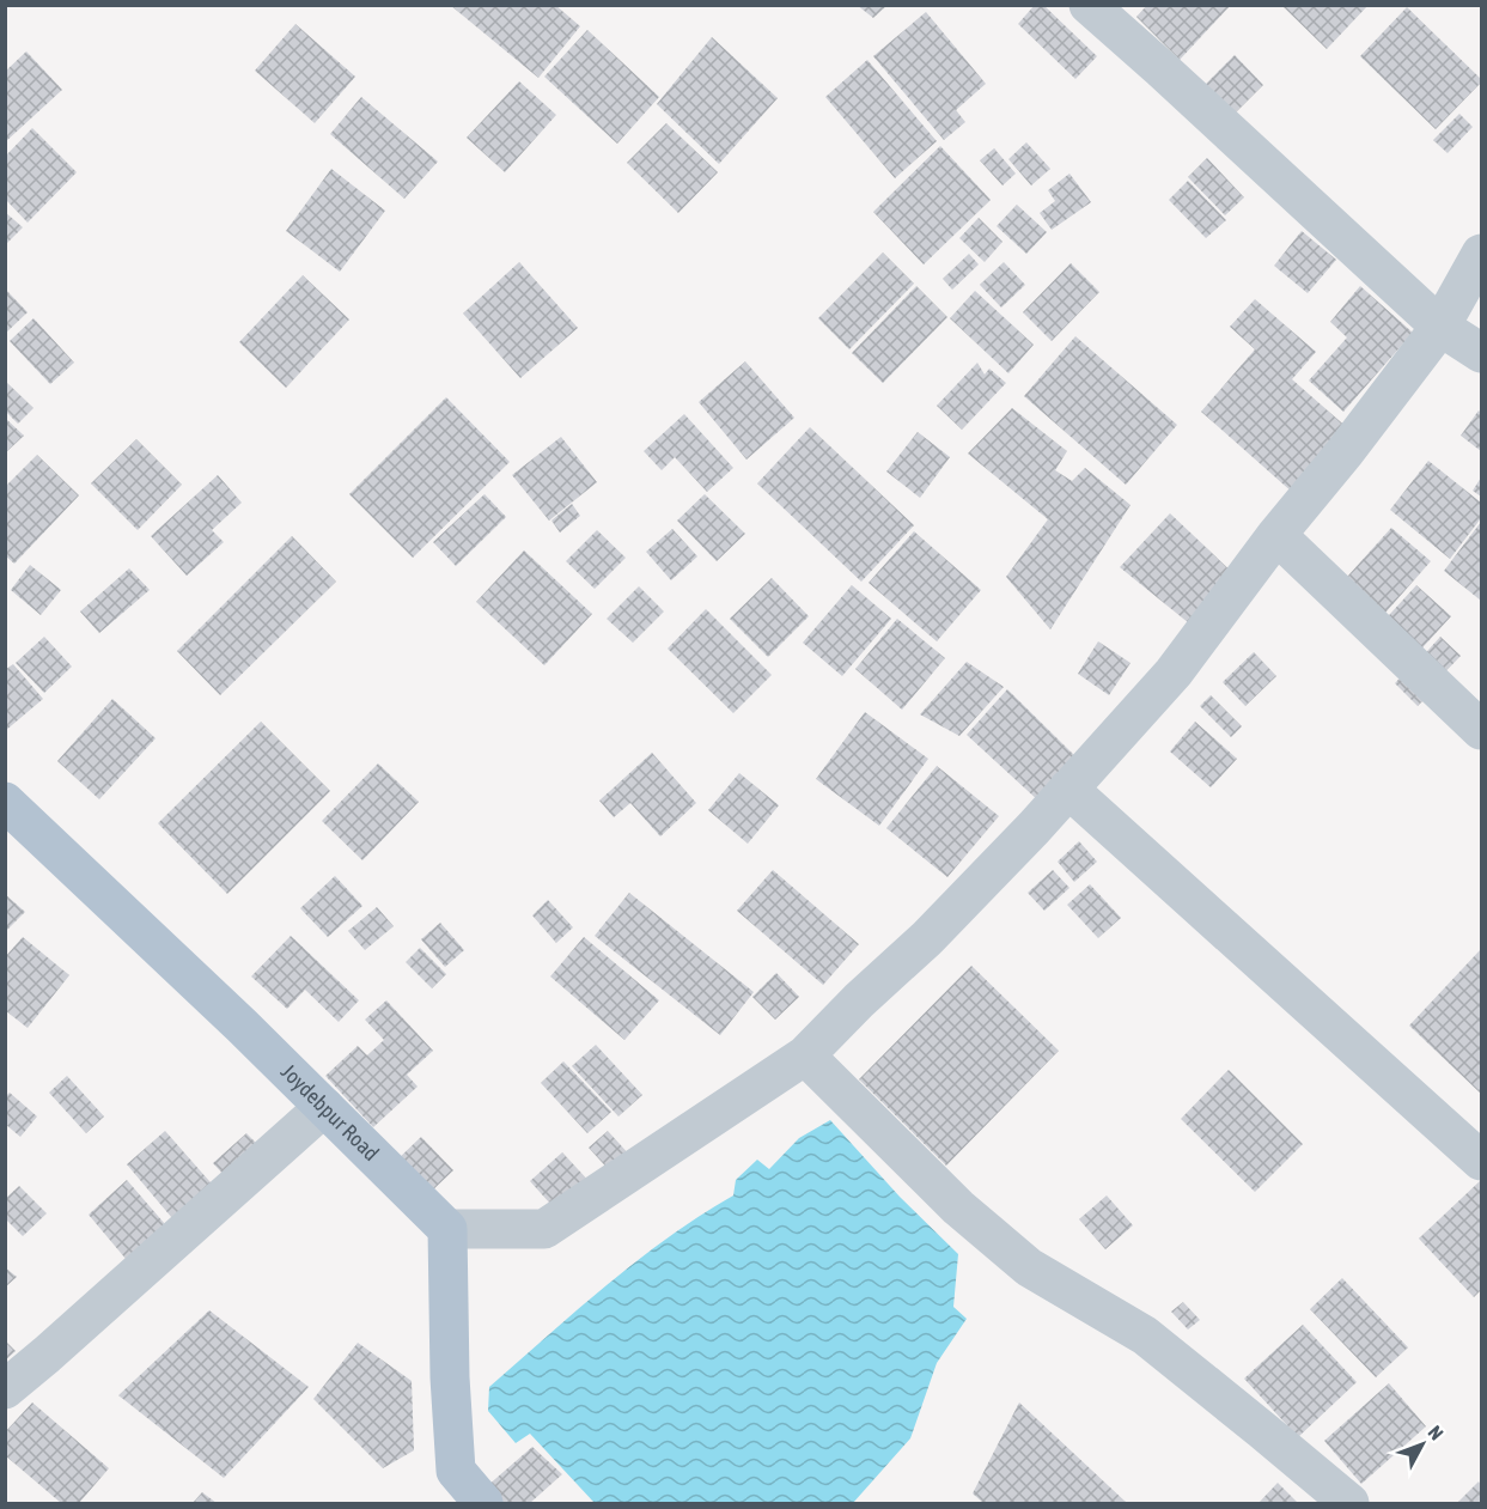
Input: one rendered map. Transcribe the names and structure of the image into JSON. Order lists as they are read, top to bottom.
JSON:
{
  "streets": {
    "main road": ["Joydebpur Road"]
  },
  "north": "top right"
}
